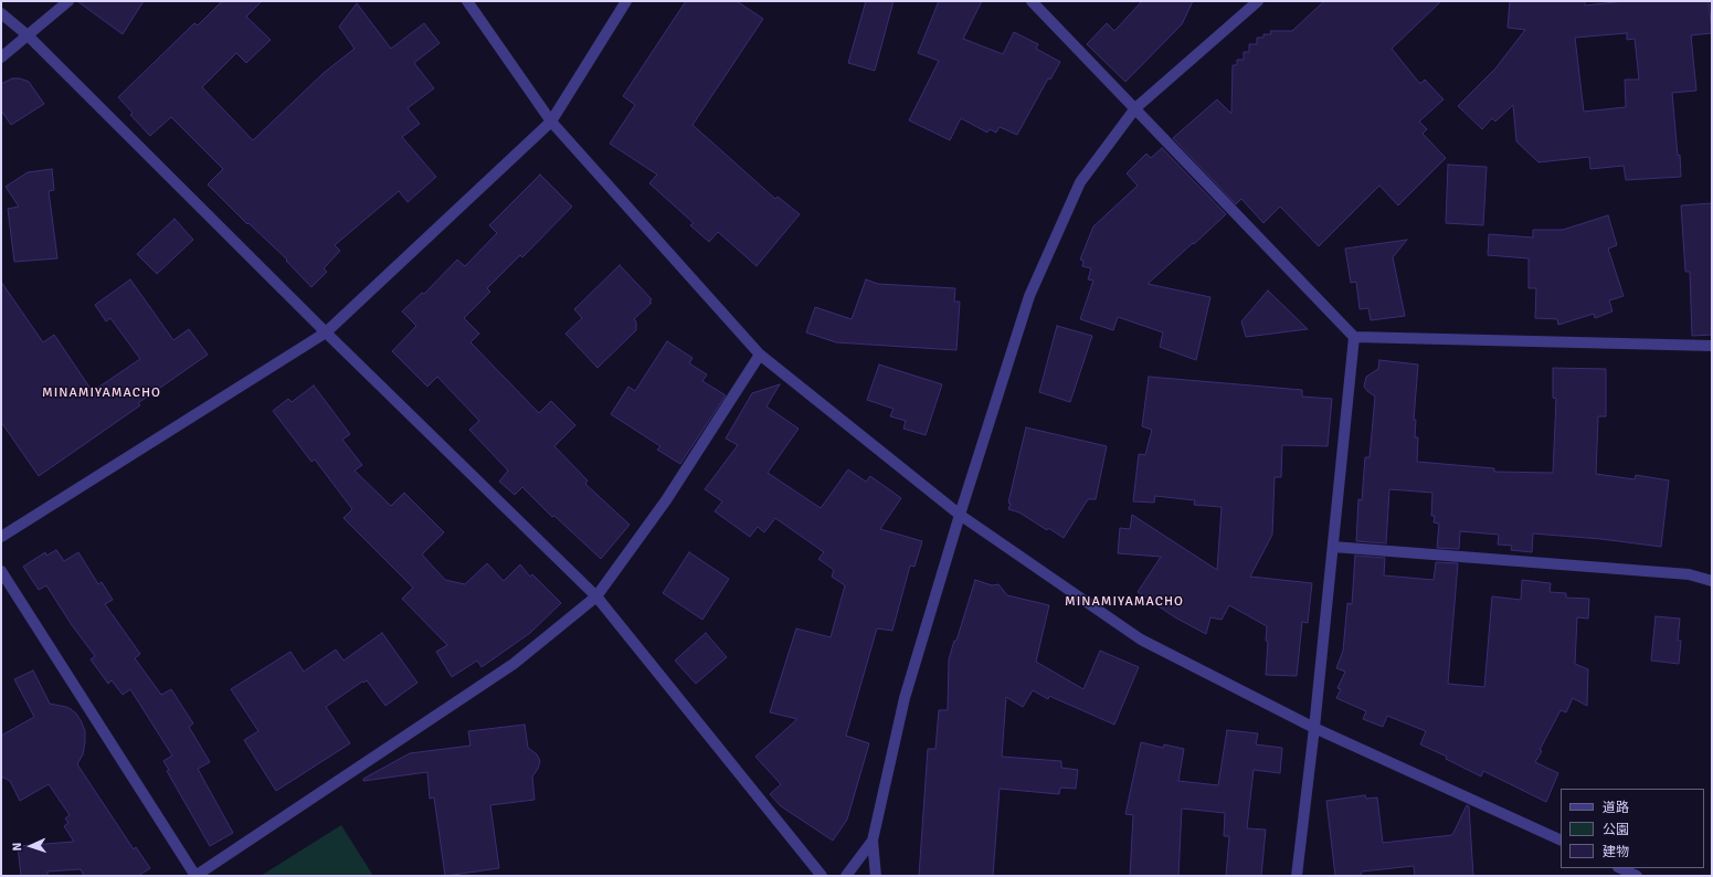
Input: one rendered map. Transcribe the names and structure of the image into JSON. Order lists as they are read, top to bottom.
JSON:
{
  "districts": ["MINAMIYAMACHO", "MINAMIYAMACHO"],
  "legend": ["道路", "公園", "建物"],
  "north": "left"
}
